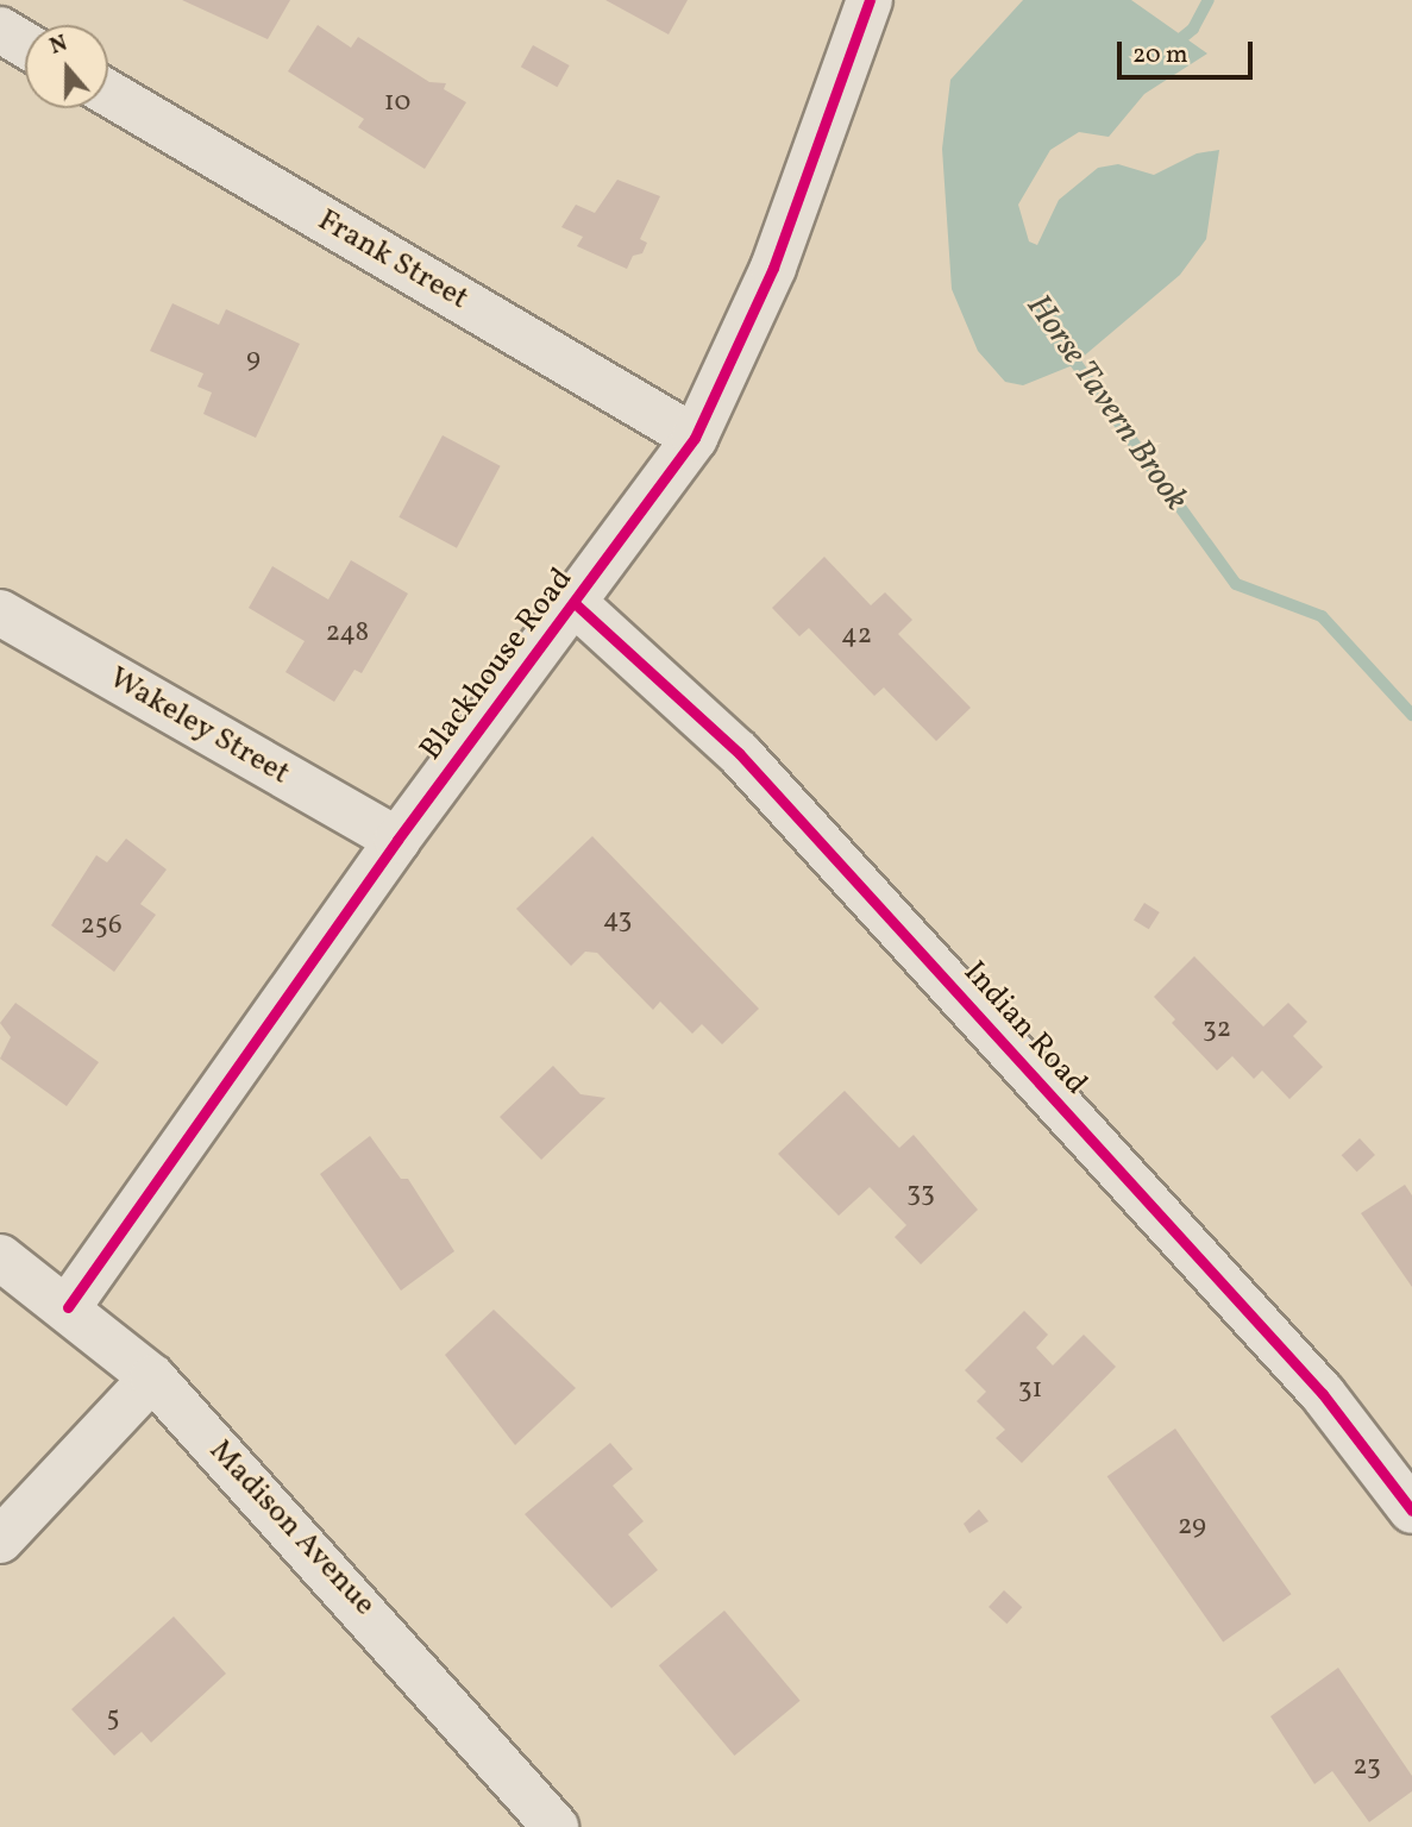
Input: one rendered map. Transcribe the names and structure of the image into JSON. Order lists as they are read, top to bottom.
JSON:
{
  "streets": {
    "street": [
      "Frank Street",
      "Blackhouse Road",
      "Wakeley Street",
      "Indian Road",
      "Madison Avenue"
    ]
  },
  "crossings": [
    ["Frank Street", "Blackhouse Road"],
    ["Blackhouse Road", "Wakeley Street"],
    ["Blackhouse Road", "Indian Road"],
    ["Blackhouse Road", "Madison Avenue"]
  ],
  "water": ["Horse Tavern Brook"],
  "house_numbers": [
    "10",
    "9",
    "248",
    "42",
    "43",
    "256",
    "32",
    "33",
    "31",
    "29",
    "5",
    "23"
  ],
  "scale_bar": "20 m",
  "north": "top"
}
